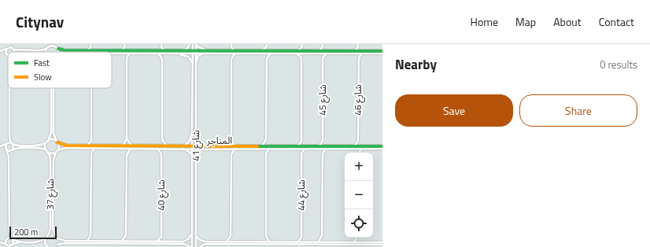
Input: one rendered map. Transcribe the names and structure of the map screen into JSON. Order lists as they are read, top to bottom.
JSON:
{
  "streets": {
    "street": [
      "شارع 45",
      "شارع 46",
      "المناجر",
      "شارع 41",
      "شارع 37",
      "شارع 40",
      "شارع 44"
    ]
  },
  "crossings": [
    ["المناجر", "شارع 41"],
    ["المناجر", "شارع 37"]
  ],
  "legend": ["Fast", "Slow"],
  "scale_bar": "200 m",
  "page": {
    "header": "Citynav",
    "nav": [
      "Home",
      "Map",
      "About",
      "Contact"
    ],
    "heading": ["Nearby", "0 results"],
    "buttons": ["Save", "Share"],
    "map_buttons": ["+", "−"],
    "scale": "200 m"
  }
}
